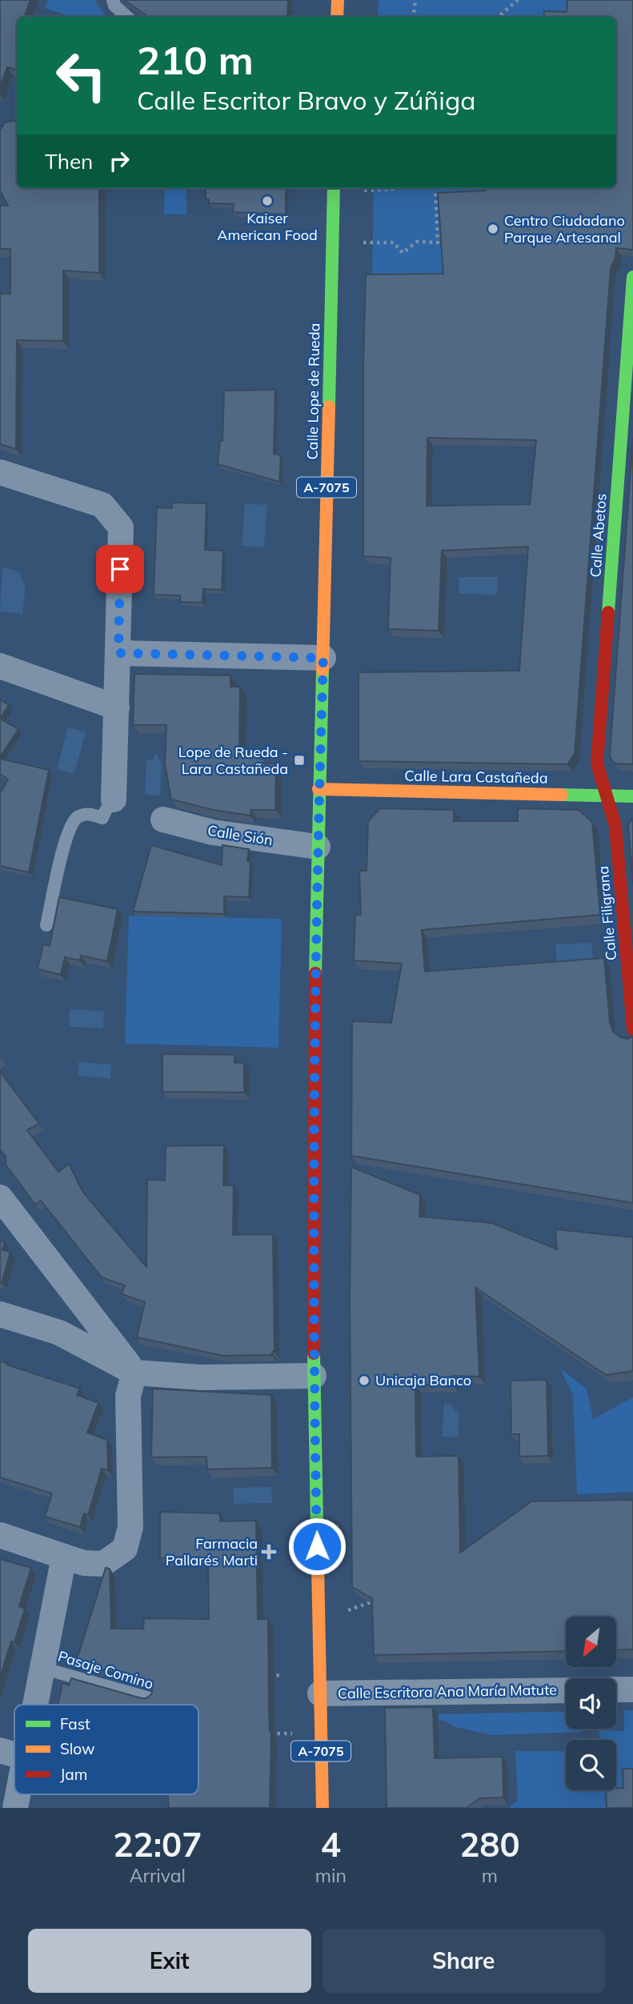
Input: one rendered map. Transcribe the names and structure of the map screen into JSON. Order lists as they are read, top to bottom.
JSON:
{
  "streets": {
    "main road": [
      "Calle Lope de Rueda",
      "A-7075",
      "Calle Abetos",
      "Calle Lara Castañeda",
      "Calle Filigrana"
    ],
    "street": ["Calle Sión", "Calle Escritora Ana María Matute"],
    "lane": ["Pasaje Comino"]
  },
  "crossings": [
    ["Calle Lope de Rueda", "Calle Lara Castañeda"],
    ["Calle Lope de Rueda", "Calle Sión"],
    ["Calle Lope de Rueda", "Calle Escritora Ana María Matute"],
    ["Calle Abetos", "Calle Lara Castañeda"],
    ["Calle Abetos", "Calle Filigrana"],
    ["Calle Lara Castañeda", "Calle Filigrana"]
  ],
  "places": {
    "other": ["Kaiser American Food", "Centro Ciudadano Parque Artesanal", "Unicaja Banco"],
    "transit": ["Lope de Rueda - Lara Castañeda"],
    "health": ["Farmacia Pallarés Marti"]
  },
  "legend": ["Fast", "Slow", "Jam"],
  "north": "bottom left",
  "page": {
    "turn": ["210 m", "Calle Escritor Bravo y Zúñiga"],
    "then": "Then",
    "eta": [
      "22:07",
      "Arrival",
      "4",
      "min",
      "280",
      "m"
    ],
    "buttons": ["Exit", "Share"]
  }
}
